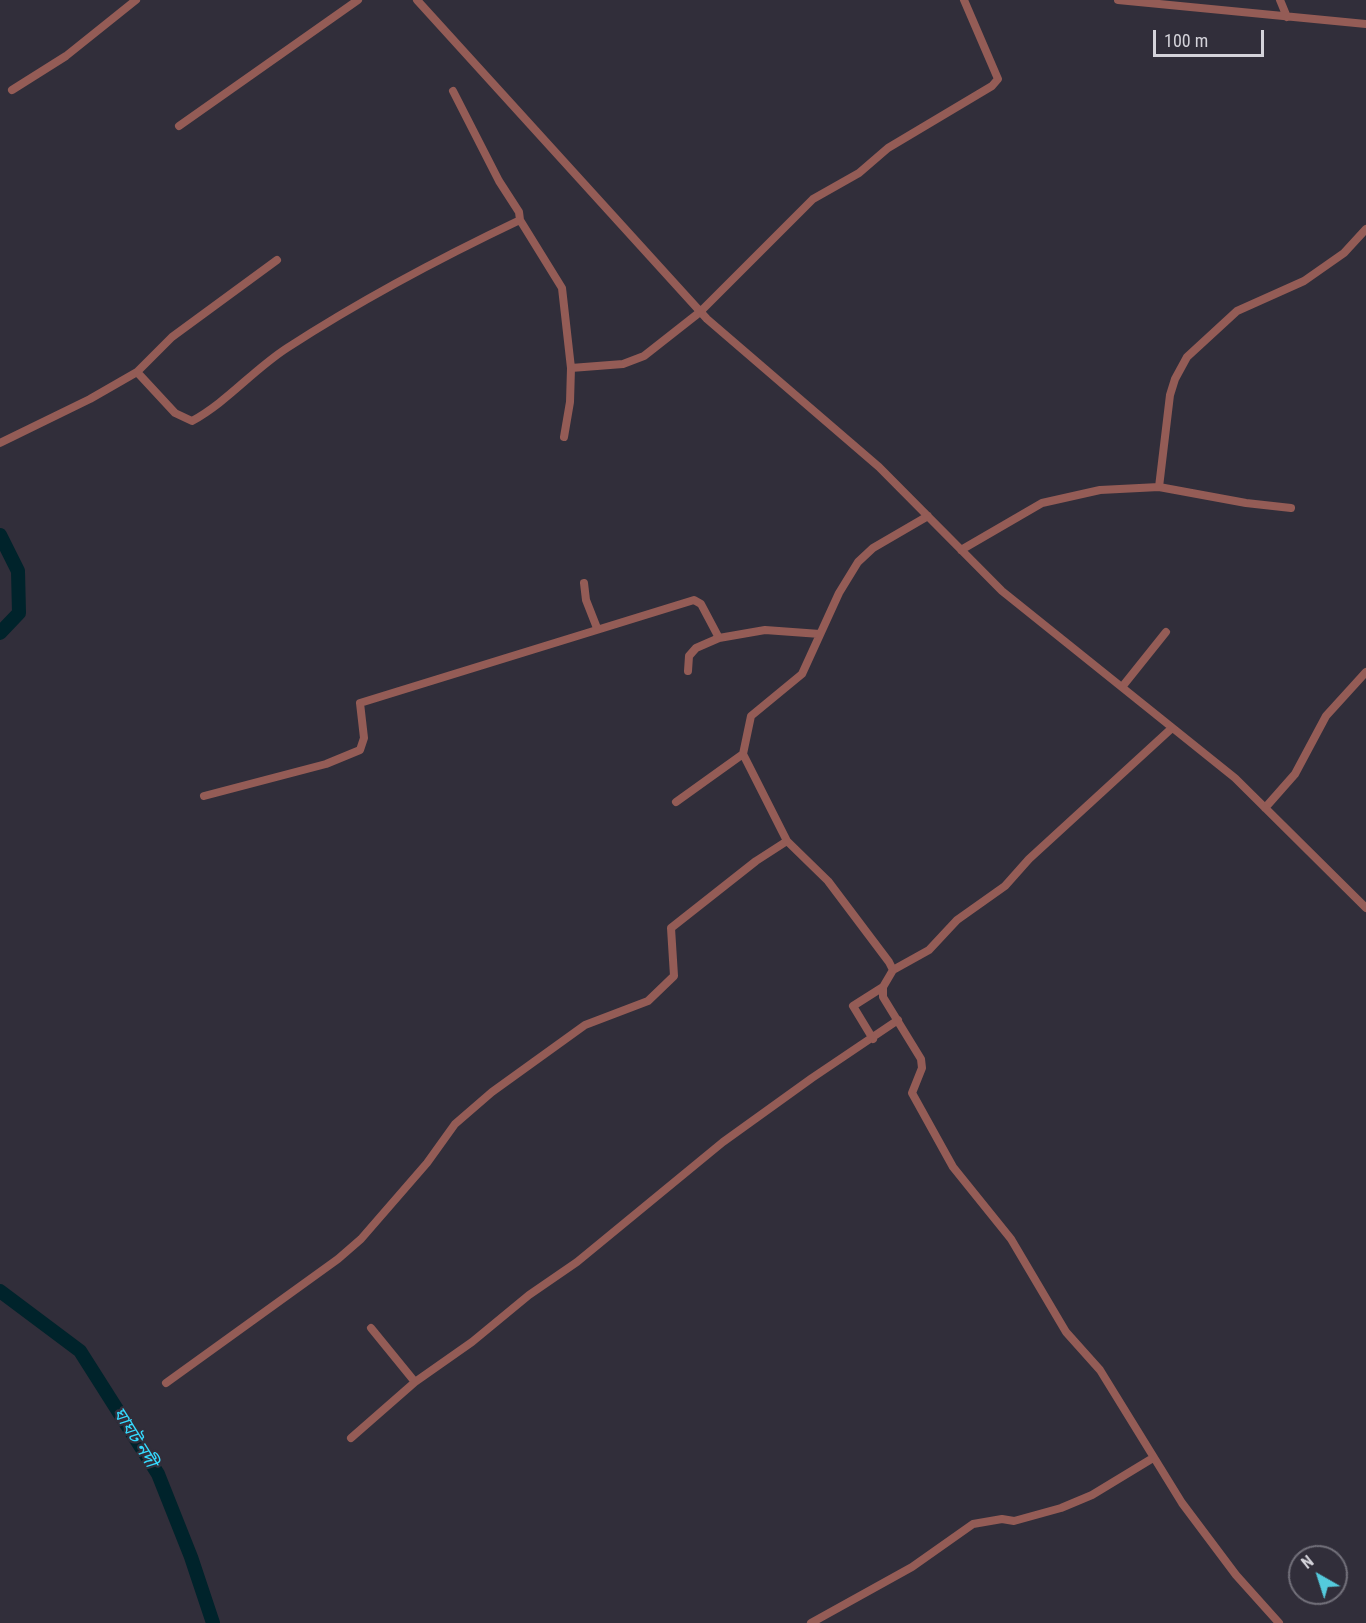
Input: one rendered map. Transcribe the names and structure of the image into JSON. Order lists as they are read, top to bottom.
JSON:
{
  "water": ["ঘাঘট নদী"],
  "scale_bar": "100 m",
  "north": "top left"
}
